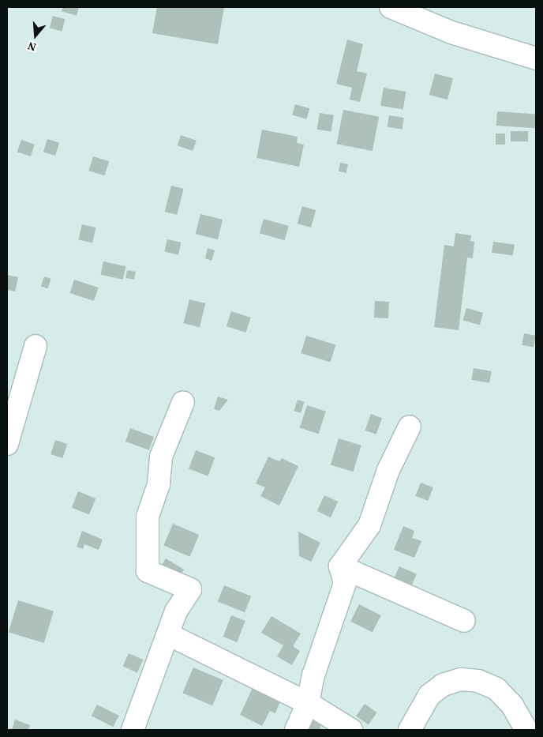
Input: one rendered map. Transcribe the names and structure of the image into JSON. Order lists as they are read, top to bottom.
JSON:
{
  "north": "bottom"
}
